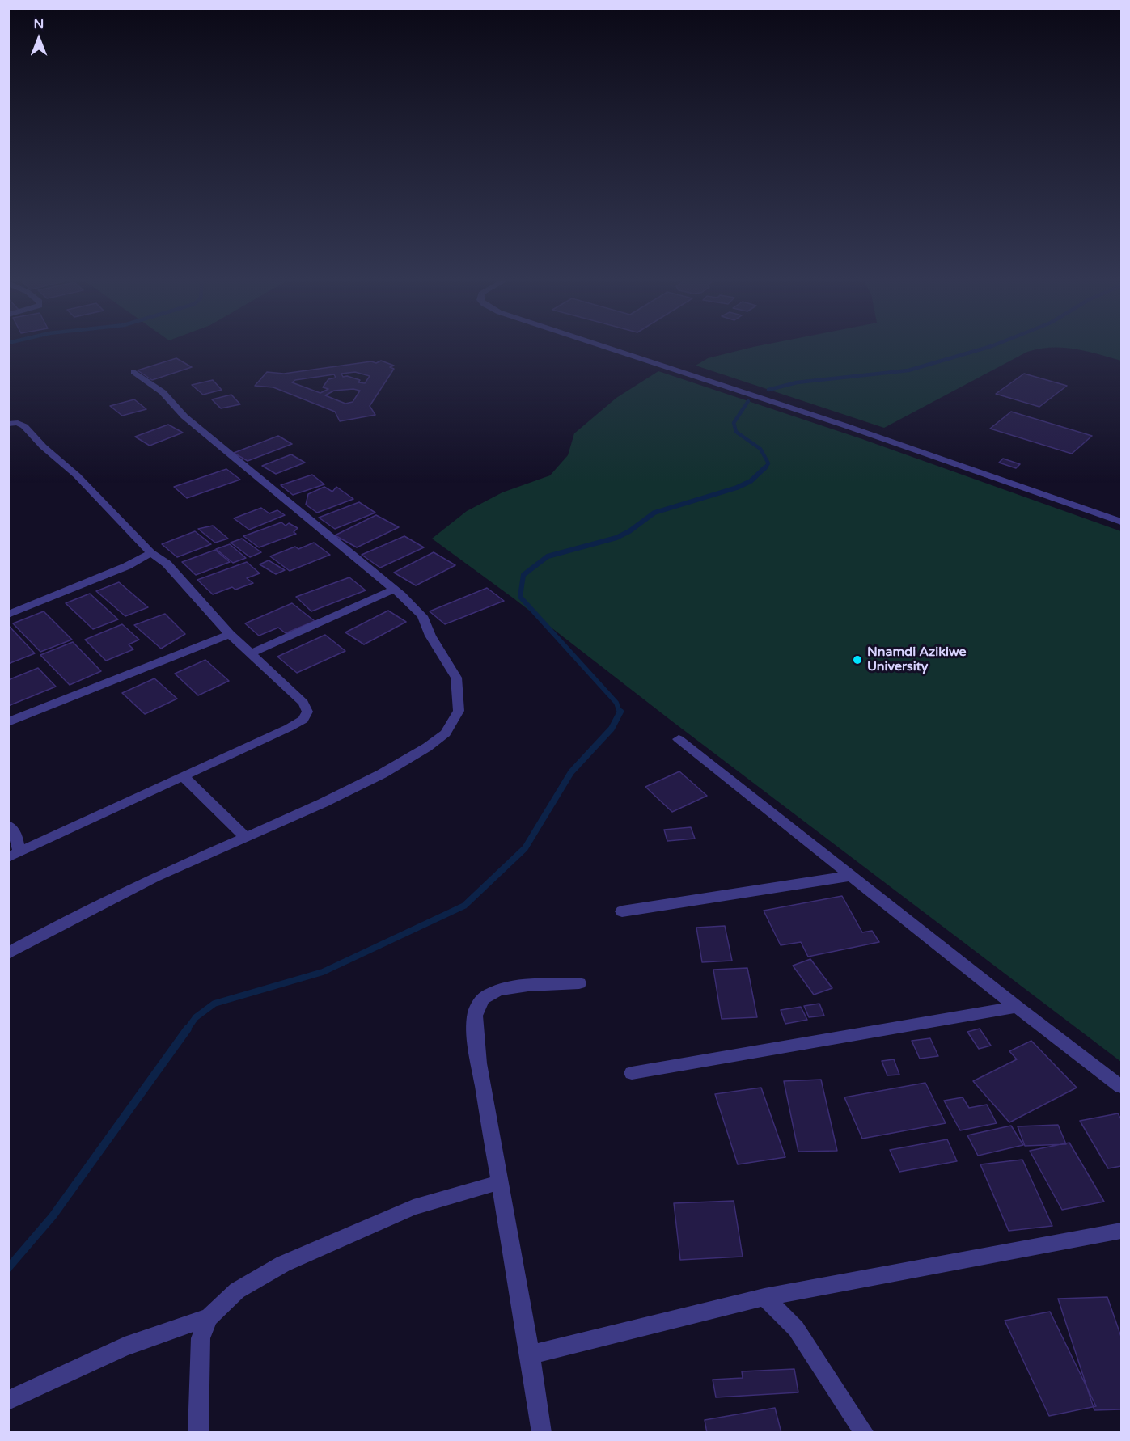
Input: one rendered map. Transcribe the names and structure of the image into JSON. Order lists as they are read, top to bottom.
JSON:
{
  "places": ["Nnamdi Azikiwe University"],
  "north": "top"
}
